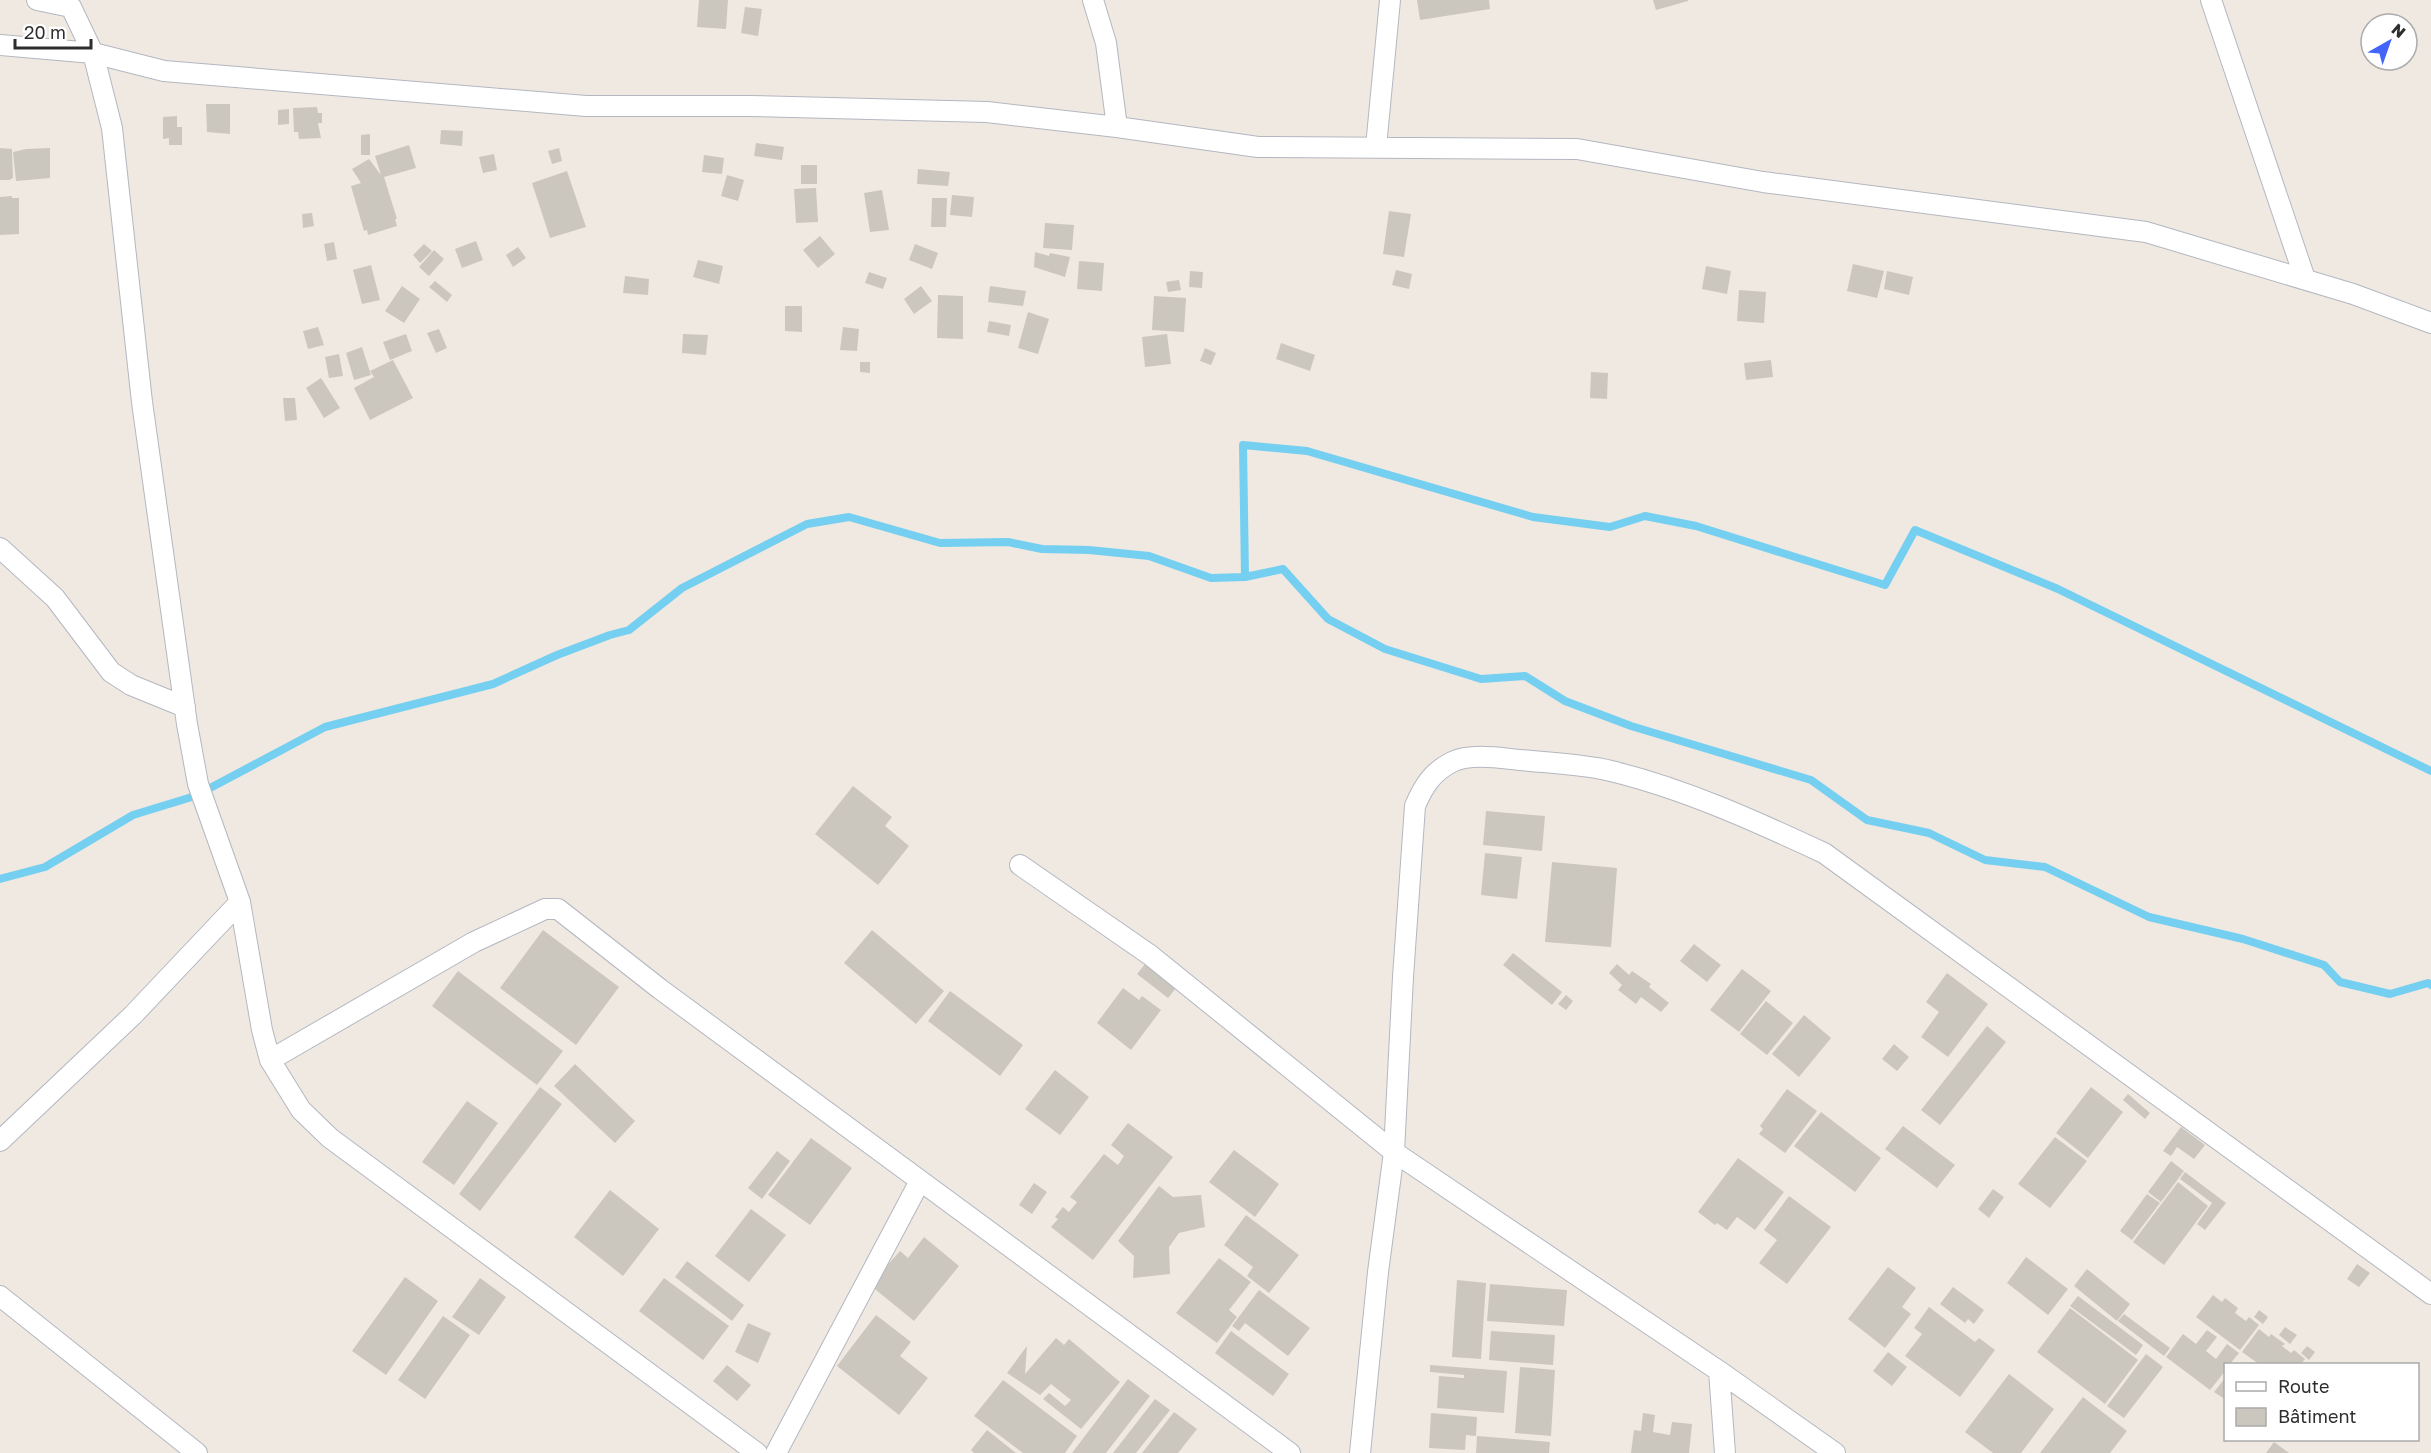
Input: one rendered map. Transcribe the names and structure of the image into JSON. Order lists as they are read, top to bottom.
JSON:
{
  "legend": ["Route", "Bâtiment"],
  "scale_bar": "20 m",
  "north": "top right"
}
